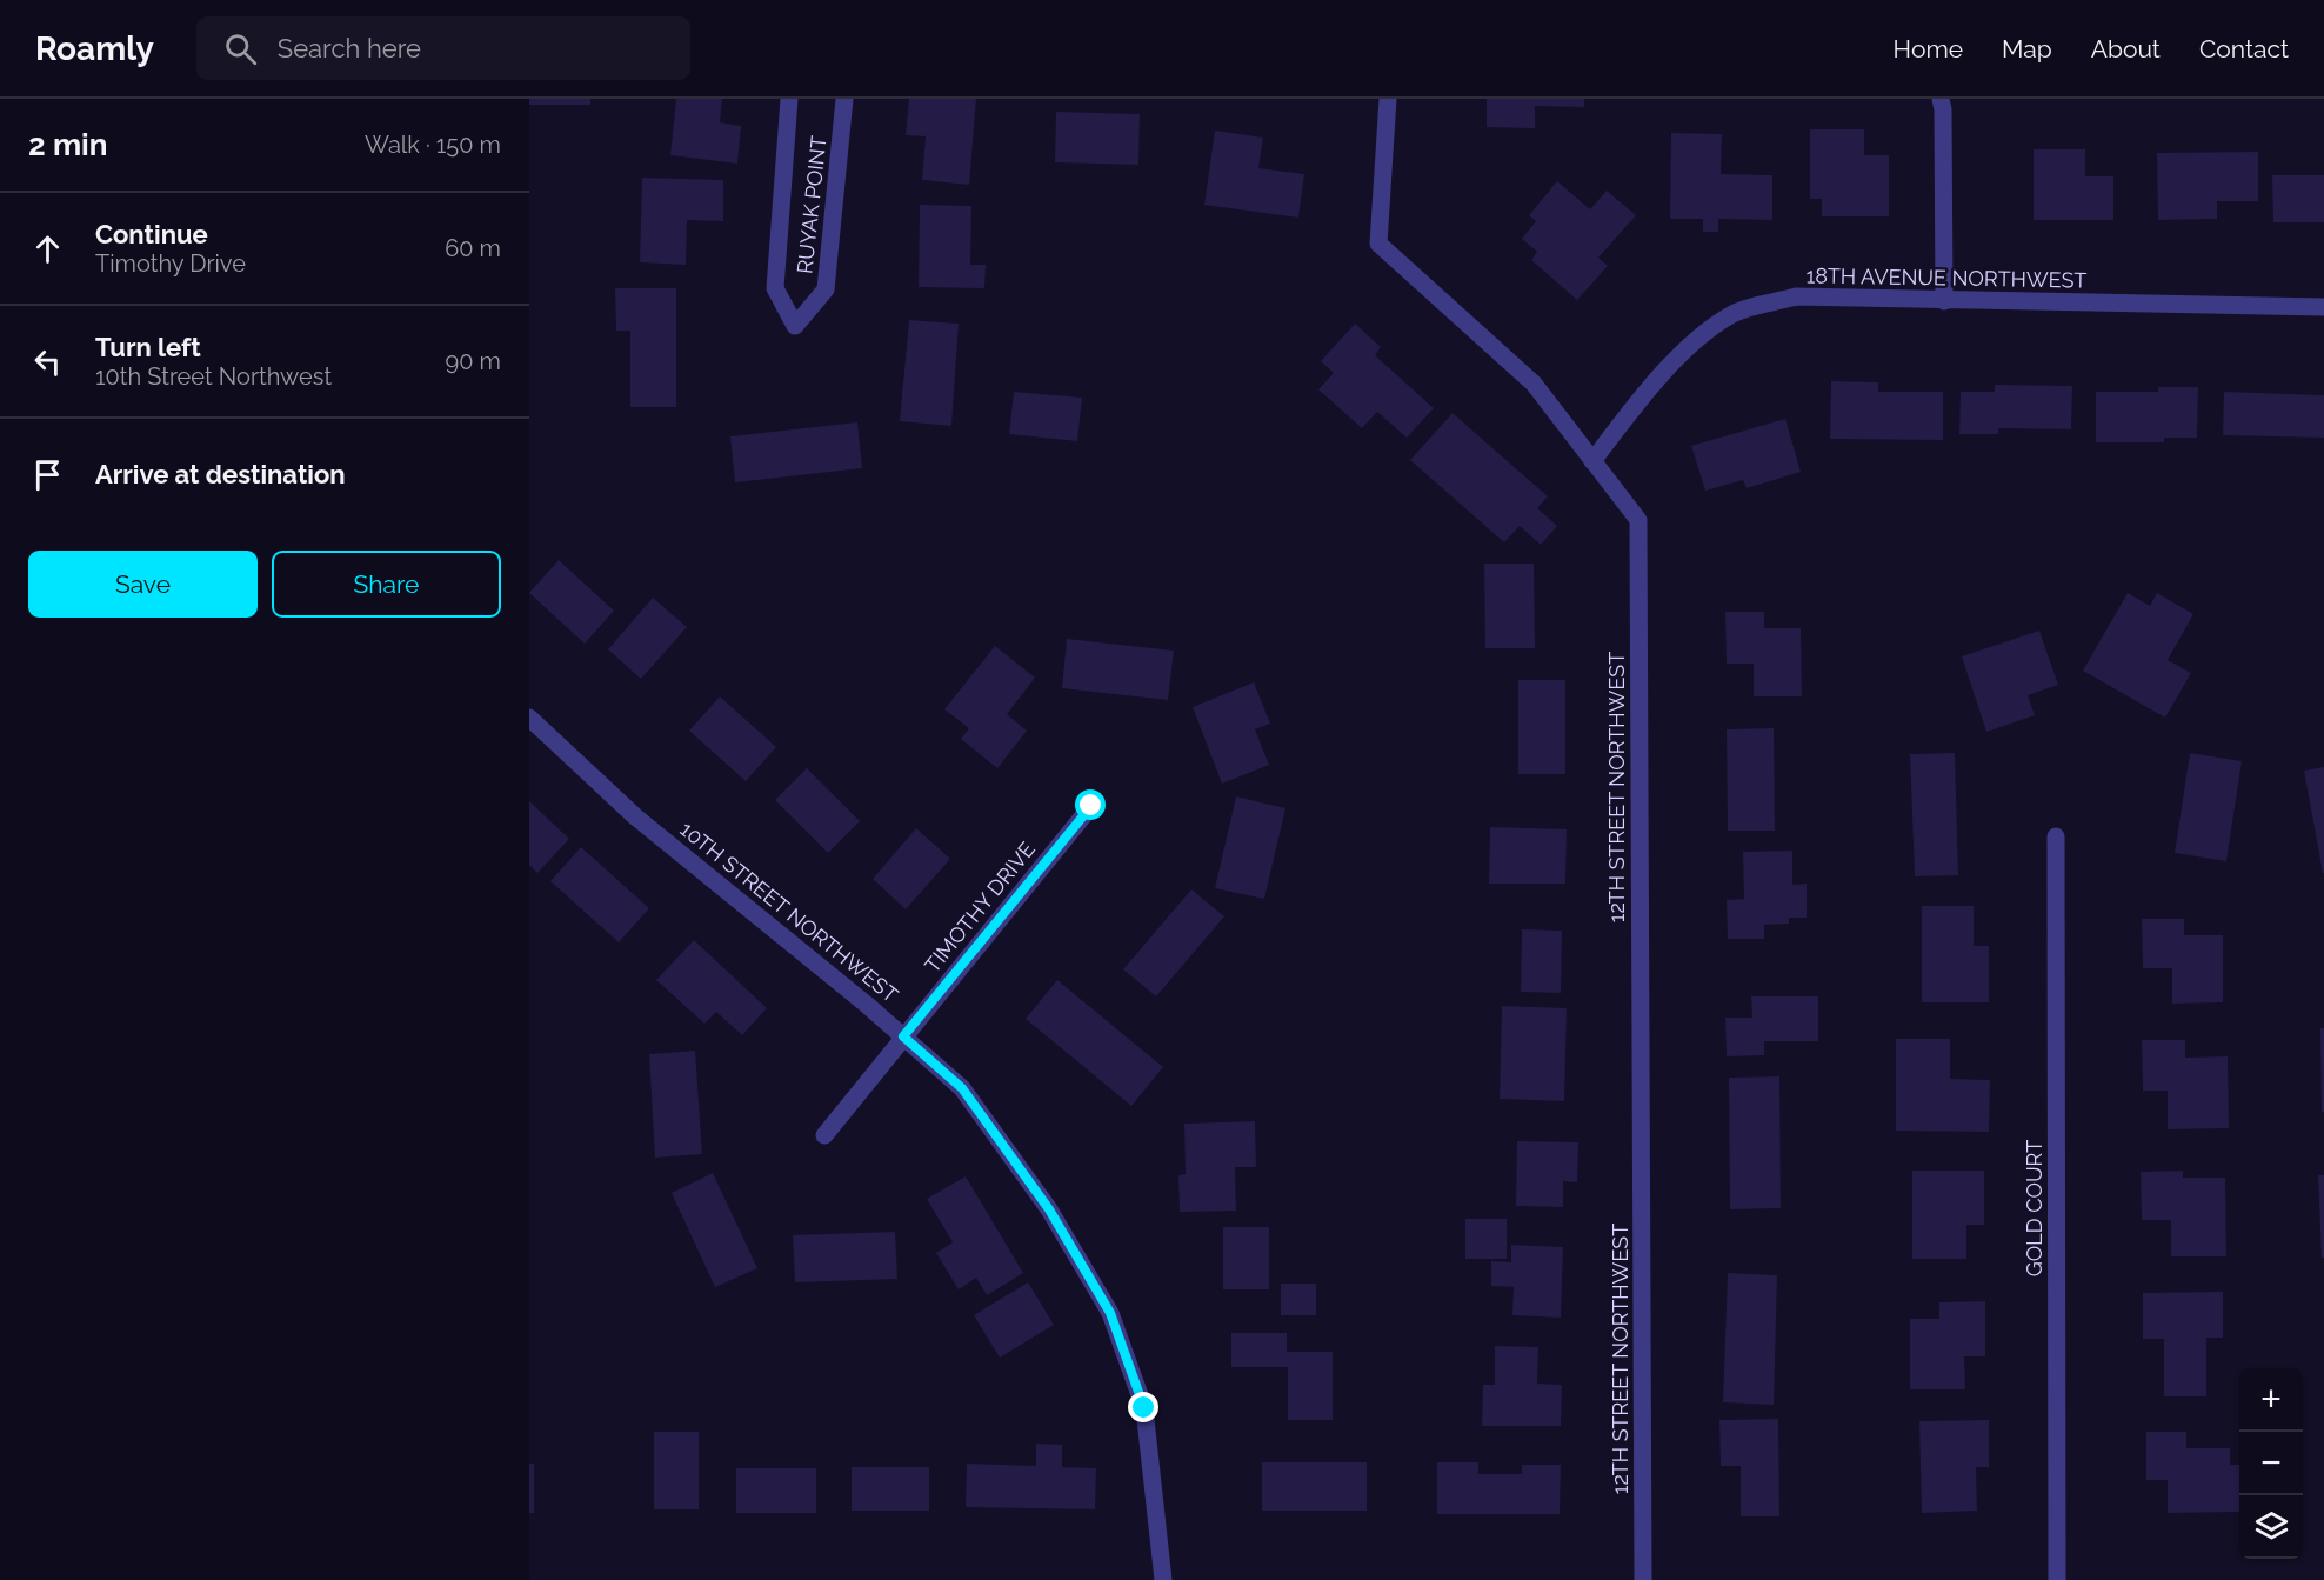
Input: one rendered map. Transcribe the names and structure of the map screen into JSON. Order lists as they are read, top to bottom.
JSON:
{
  "streets": {
    "street": [
      "RUYAK POINT",
      "18TH AVENUE NORTHWEST",
      "12TH STREET NORTHWEST",
      "TIMOTHY DRIVE",
      "10TH STREET NORTHWEST",
      "GOLD COURT"
    ]
  },
  "crossings": [
    ["18TH AVENUE NORTHWEST", "12TH STREET NORTHWEST"],
    ["TIMOTHY DRIVE", "10TH STREET NORTHWEST"]
  ],
  "page": {
    "header": "Roamly",
    "search": "Search here",
    "nav": [
      "Home",
      "Map",
      "About",
      "Contact"
    ],
    "heading": ["2 min", "Walk · 150 m"],
    "list": [
      ["Continue", "Timothy Drive", "60 m"],
      ["Turn left", "10th Street Northwest", "90 m"],
      "Arrive at destination"
    ],
    "buttons": ["Save", "Share"],
    "map_buttons": ["+", "−"]
  }
}
